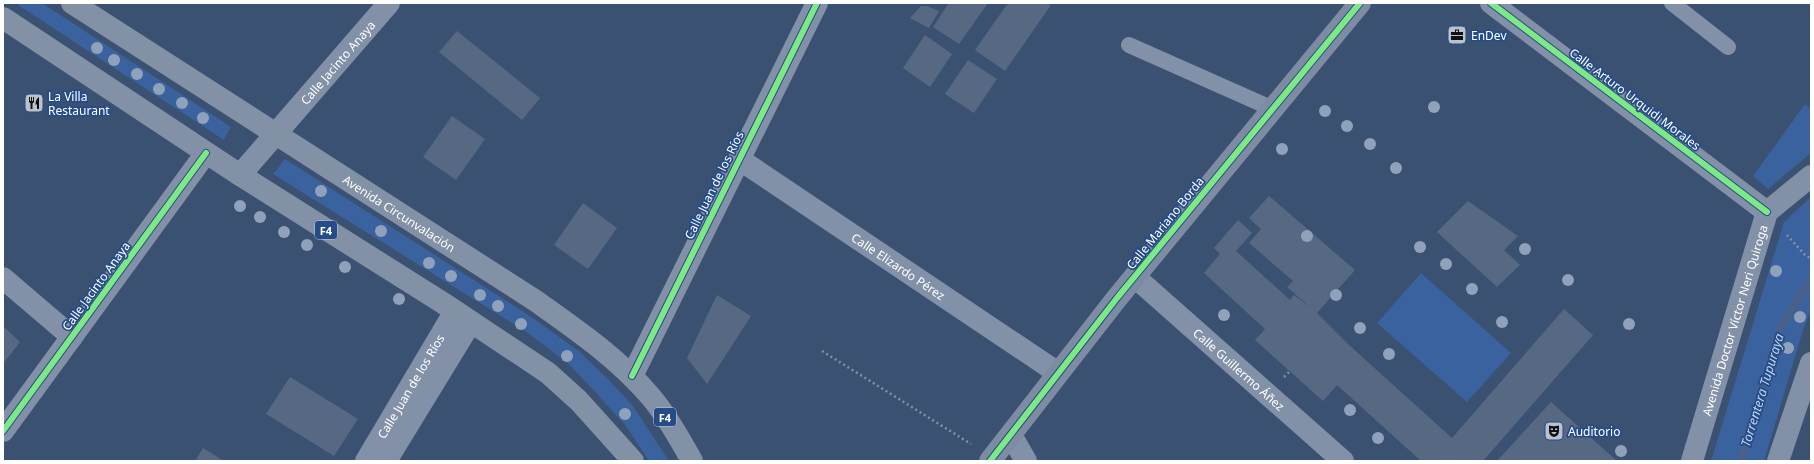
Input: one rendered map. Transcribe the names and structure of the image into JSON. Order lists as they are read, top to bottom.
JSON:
{
  "streets": {
    "highway": ["Avenida Circunvalación", "F4"],
    "street": [
      "Calle Jacinto Anaya",
      "Calle Arturo Urquidi Morales",
      "Calle Juan de los Ríos",
      "Calle Mariano Borda",
      "Calle Elizardo Pérez",
      "Avenida Doctor Víctor Neri Quiroga",
      "Calle Guillermo Áñez"
    ]
  },
  "crossings": [
    ["Calle Jacinto Anaya", "Avenida Circunvalación"],
    ["Calle Jacinto Anaya", "F4"],
    ["Calle Arturo Urquidi Morales", "Avenida Doctor Víctor Neri Quiroga"],
    ["Calle Juan de los Ríos", "Avenida Circunvalación"],
    ["Calle Juan de los Ríos", "F4"],
    ["Calle Juan de los Ríos", "Calle Elizardo Pérez"],
    ["Calle Mariano Borda", "Calle Elizardo Pérez"],
    ["Calle Mariano Borda", "Calle Guillermo Áñez"]
  ],
  "water": ["Torrentera Tupuraya"],
  "places": {
    "office": ["EnDev"],
    "restaurant": ["La Villa Restaurant"],
    "theatre": ["Auditorio"]
  }
}
